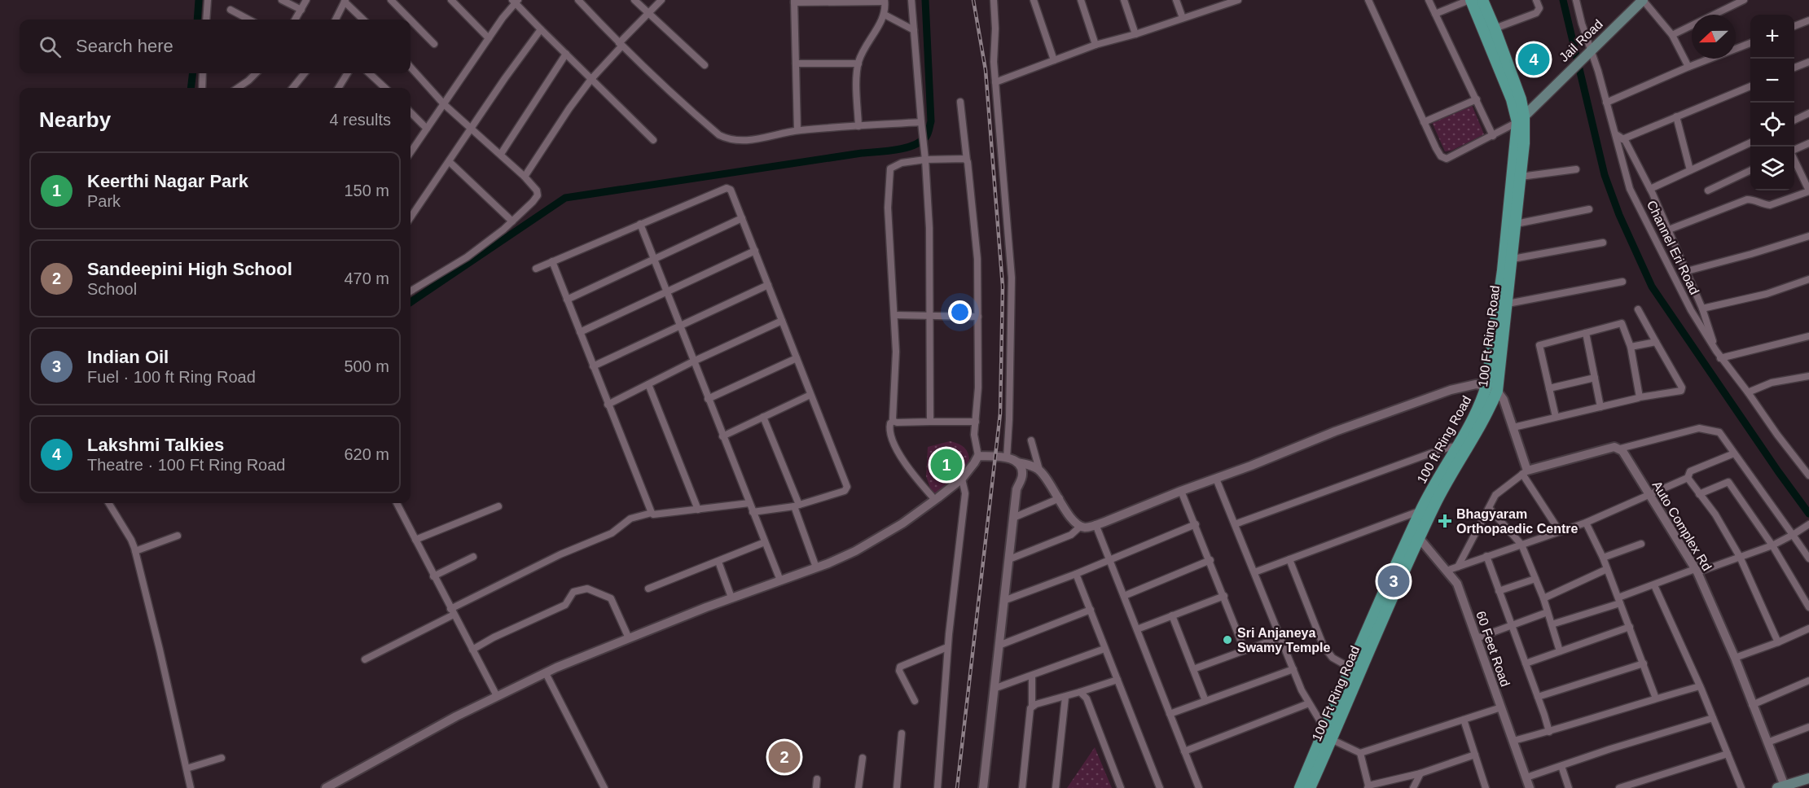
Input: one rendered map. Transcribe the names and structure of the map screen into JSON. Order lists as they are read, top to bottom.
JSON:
{
  "streets": {
    "main road": ["Jail Road", "100 Ft Ring Road", "100 ft Ring Road"],
    "street": ["Channel Eri Road", "Auto Complex Rd", "60 Feet Road"]
  },
  "crossings": [
    ["Jail Road", "Channel Eri Road"],
    ["Jail Road", "100 Ft Ring Road"],
    ["Jail Road", "100 ft Ring Road"],
    ["100 Ft Ring Road", "100 ft Ring Road"],
    ["100 Ft Ring Road", "60 Feet Road"],
    ["100 ft Ring Road", "60 Feet Road"]
  ],
  "places": {
    "health": ["Bhagyaram Orthopaedic Centre"],
    "other": ["Sri Anjaneya Swamy Temple"]
  },
  "north": "left",
  "page": {
    "map_buttons": ["+", "−"],
    "search": "Search here",
    "pins": [
      "4",
      "1",
      "3",
      "2"
    ],
    "heading": ["Nearby", "4 results"],
    "list": [
      {
        "mark": "1",
        "name": "Keerthi Nagar Park",
        "note": "Park",
        "value": "150 m"
      },
      {
        "mark": "2",
        "name": "Sandeepini High School",
        "note": "School",
        "value": "470 m"
      },
      {
        "mark": "3",
        "name": "Indian Oil",
        "note": "Fuel · 100 ft Ring Road",
        "value": "500 m"
      },
      {
        "mark": "4",
        "name": "Lakshmi Talkies",
        "note": "Theatre · 100 Ft Ring Road",
        "value": "620 m"
      }
    ]
  }
}
